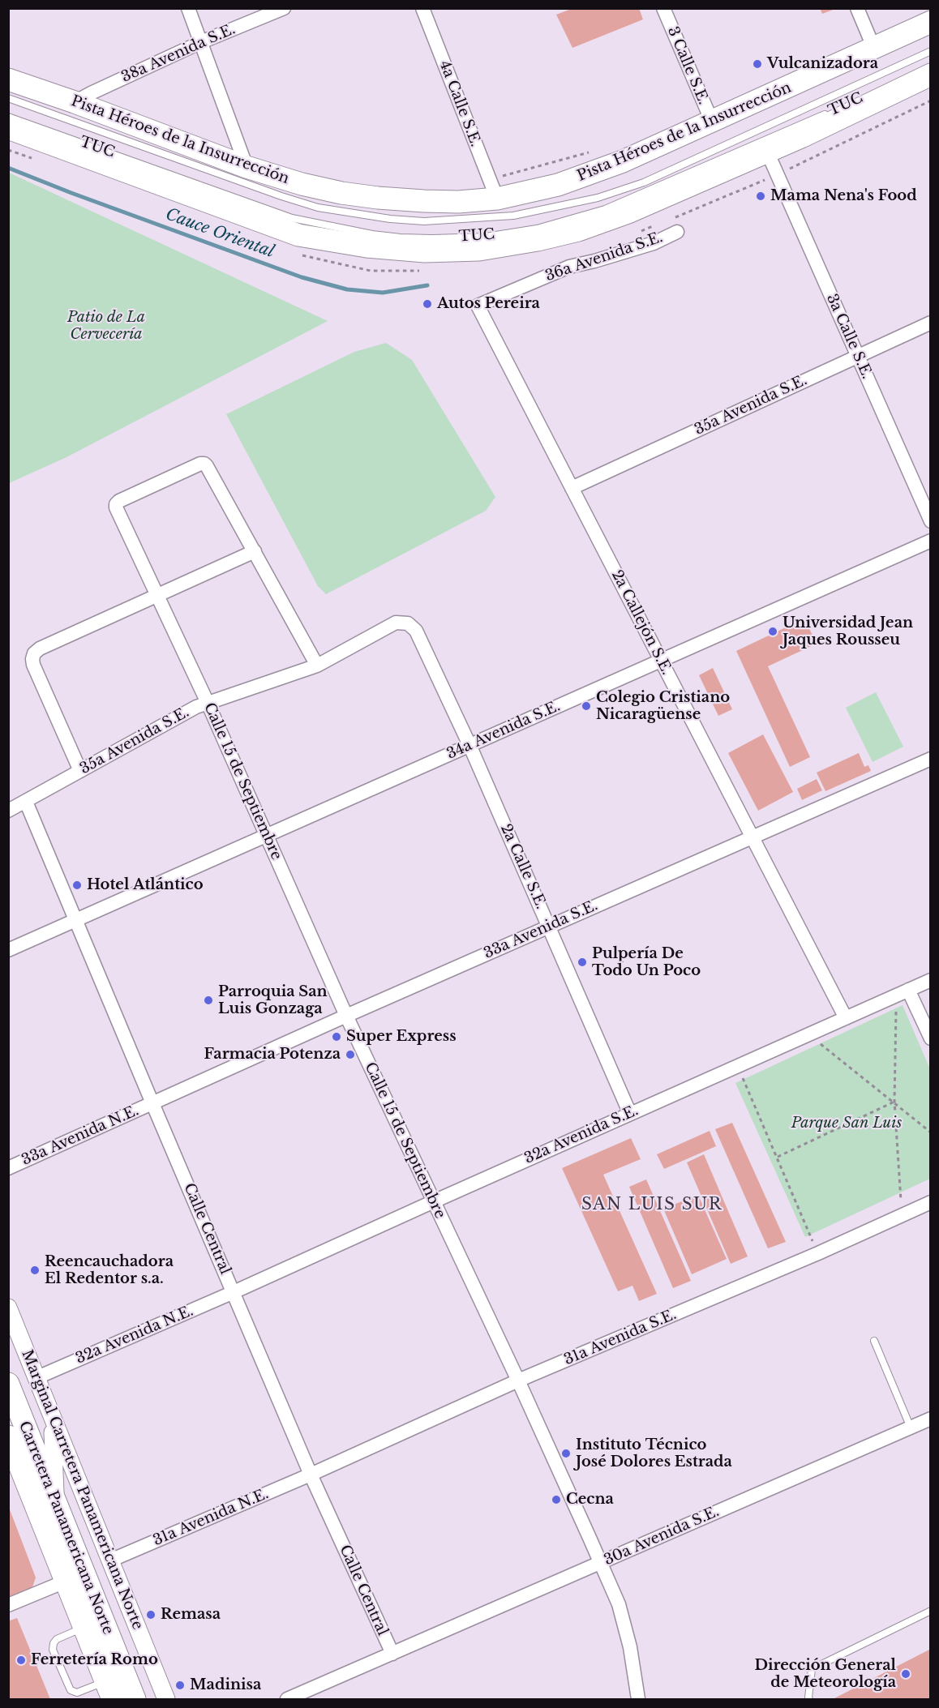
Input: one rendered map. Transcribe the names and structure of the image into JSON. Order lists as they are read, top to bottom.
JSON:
{
  "streets": {
    "main road": ["Pista Héroes de la Insurrección", "Carretera Panamericana Norte"],
    "street": [
      "38a Avenida S.E.",
      "3 Calle S.E.",
      "4a Calle S.E.",
      "36a Avenida S.E.",
      "3a Calle S.E.",
      "35a Avenida S.E.",
      "2a Callejón S.E.",
      "34a Avenida S.E.",
      "Calle 15 de Septiembre",
      "2a Calle S.E.",
      "33a Avenida S.E.",
      "32a Avenida S.E.",
      "33a Avenida N.E.",
      "Calle Central",
      "32a Avenida N.E.",
      "31a Avenida S.E.",
      "Marginal Carretera Panamericana Norte",
      "31a Avenida N.E.",
      "30a Avenida S.E."
    ],
    "lane": ["TUC"]
  },
  "crossings": [
    ["38a Avenida S.E.", "Pista Héroes de la Insurrección"],
    ["3 Calle S.E.", "Pista Héroes de la Insurrección"],
    ["4a Calle S.E.", "Pista Héroes de la Insurrección"],
    ["36a Avenida S.E.", "2a Callejón S.E."],
    ["3a Calle S.E.", "35a Avenida S.E."],
    ["35a Avenida S.E.", "2a Callejón S.E."],
    ["35a Avenida S.E.", "Calle 15 de Septiembre"],
    ["35a Avenida S.E.", "2a Calle S.E."],
    ["35a Avenida S.E.", "Calle Central"],
    ["2a Callejón S.E.", "34a Avenida S.E."],
    ["2a Callejón S.E.", "33a Avenida S.E."],
    ["2a Callejón S.E.", "32a Avenida S.E."],
    ["34a Avenida S.E.", "Calle 15 de Septiembre"],
    ["34a Avenida S.E.", "2a Calle S.E."],
    ["34a Avenida S.E.", "Calle Central"],
    ["Calle 15 de Septiembre", "33a Avenida S.E."],
    ["Calle 15 de Septiembre", "32a Avenida S.E."],
    ["Calle 15 de Septiembre", "31a Avenida S.E."],
    ["Calle 15 de Septiembre", "30a Avenida S.E."],
    ["2a Calle S.E.", "33a Avenida S.E."],
    ["2a Calle S.E.", "32a Avenida S.E."],
    ["33a Avenida S.E.", "33a Avenida N.E."],
    ["33a Avenida S.E.", "Calle Central"],
    ["32a Avenida S.E.", "Calle Central"],
    ["32a Avenida S.E.", "32a Avenida N.E."],
    ["33a Avenida N.E.", "Calle Central"],
    ["Calle Central", "32a Avenida N.E."],
    ["Calle Central", "31a Avenida S.E."],
    ["Calle Central", "31a Avenida N.E."],
    ["Calle Central", "30a Avenida S.E."],
    ["32a Avenida N.E.", "Marginal Carretera Panamericana Norte"],
    ["31a Avenida S.E.", "31a Avenida N.E."],
    ["Marginal Carretera Panamericana Norte", "31a Avenida N.E."]
  ],
  "districts": ["SAN LUIS SUR"],
  "water": ["Cauce Oriental"],
  "parks": ["Patio de La Cervecería", "Parque San Luis"],
  "places": [
    "Vulcanizadora",
    "Mama Nena's Food",
    "Autos Pereira",
    "Universidad Jean Jaques Rousseu",
    "Colegio Cristiano Nicaragüense",
    "Hotel Atlántico",
    "Pulpería De Todo Un Poco",
    "Parroquia San Luis Gonzaga",
    "Super Express",
    "Farmacia Potenza",
    "Reencauchadora El Redentor s.a.",
    "Instituto Técnico José Dolores Estrada",
    "Cecna",
    "Remasa",
    "Ferretería Romo",
    "Dirección General de Meteorología",
    "Madinisa"
  ]
}
